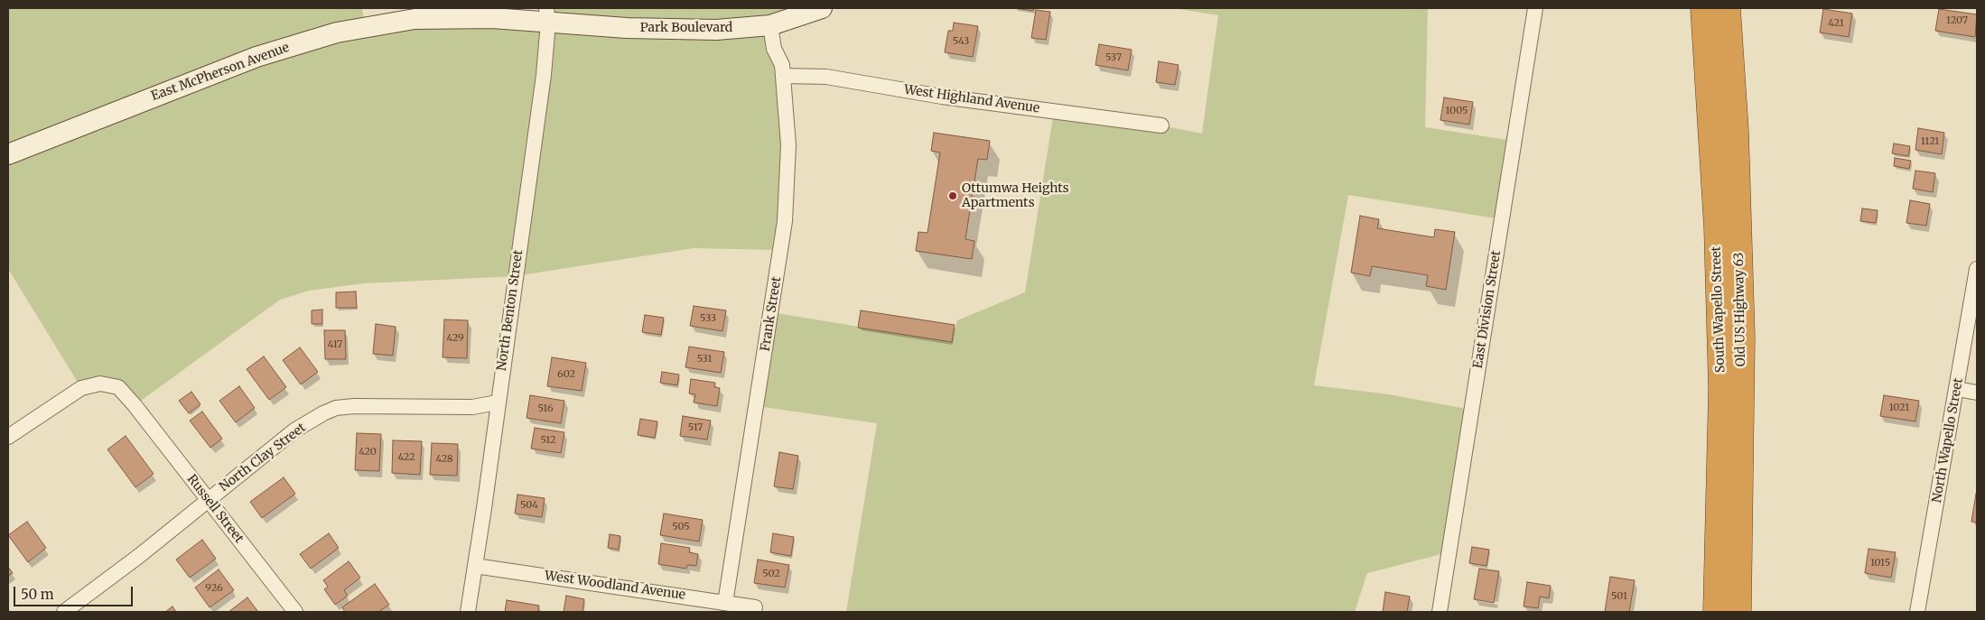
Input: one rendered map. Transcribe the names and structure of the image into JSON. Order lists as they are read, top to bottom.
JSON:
{
  "streets": {
    "highway": ["South Wapello Street", "Old US Highway 63"],
    "main road": ["Park Boulevard", "East McPherson Avenue"],
    "street": [
      "West Highland Avenue",
      "East Division Street",
      "North Benton Street",
      "Frank Street",
      "North Wapello Street",
      "North Clay Street",
      "Russell Street",
      "West Woodland Avenue"
    ]
  },
  "crossings": [
    ["Park Boulevard", "East McPherson Avenue"],
    ["Park Boulevard", "North Benton Street"],
    ["Park Boulevard", "Frank Street"],
    ["East McPherson Avenue", "North Benton Street"],
    ["West Highland Avenue", "Frank Street"],
    ["North Benton Street", "North Clay Street"],
    ["North Benton Street", "West Woodland Avenue"],
    ["Frank Street", "West Woodland Avenue"],
    ["North Clay Street", "Russell Street"]
  ],
  "places": ["Ottumwa Heights Apartments"],
  "house_numbers": [
    "1207",
    "421",
    "543",
    "537",
    "1005",
    "1121",
    "533",
    "429",
    "417",
    "531",
    "602",
    "1021",
    "516",
    "517",
    "512",
    "420",
    "422",
    "428",
    "504",
    "505",
    "1015",
    "502",
    "926",
    "501"
  ],
  "scale_bar": "50 m"
}
